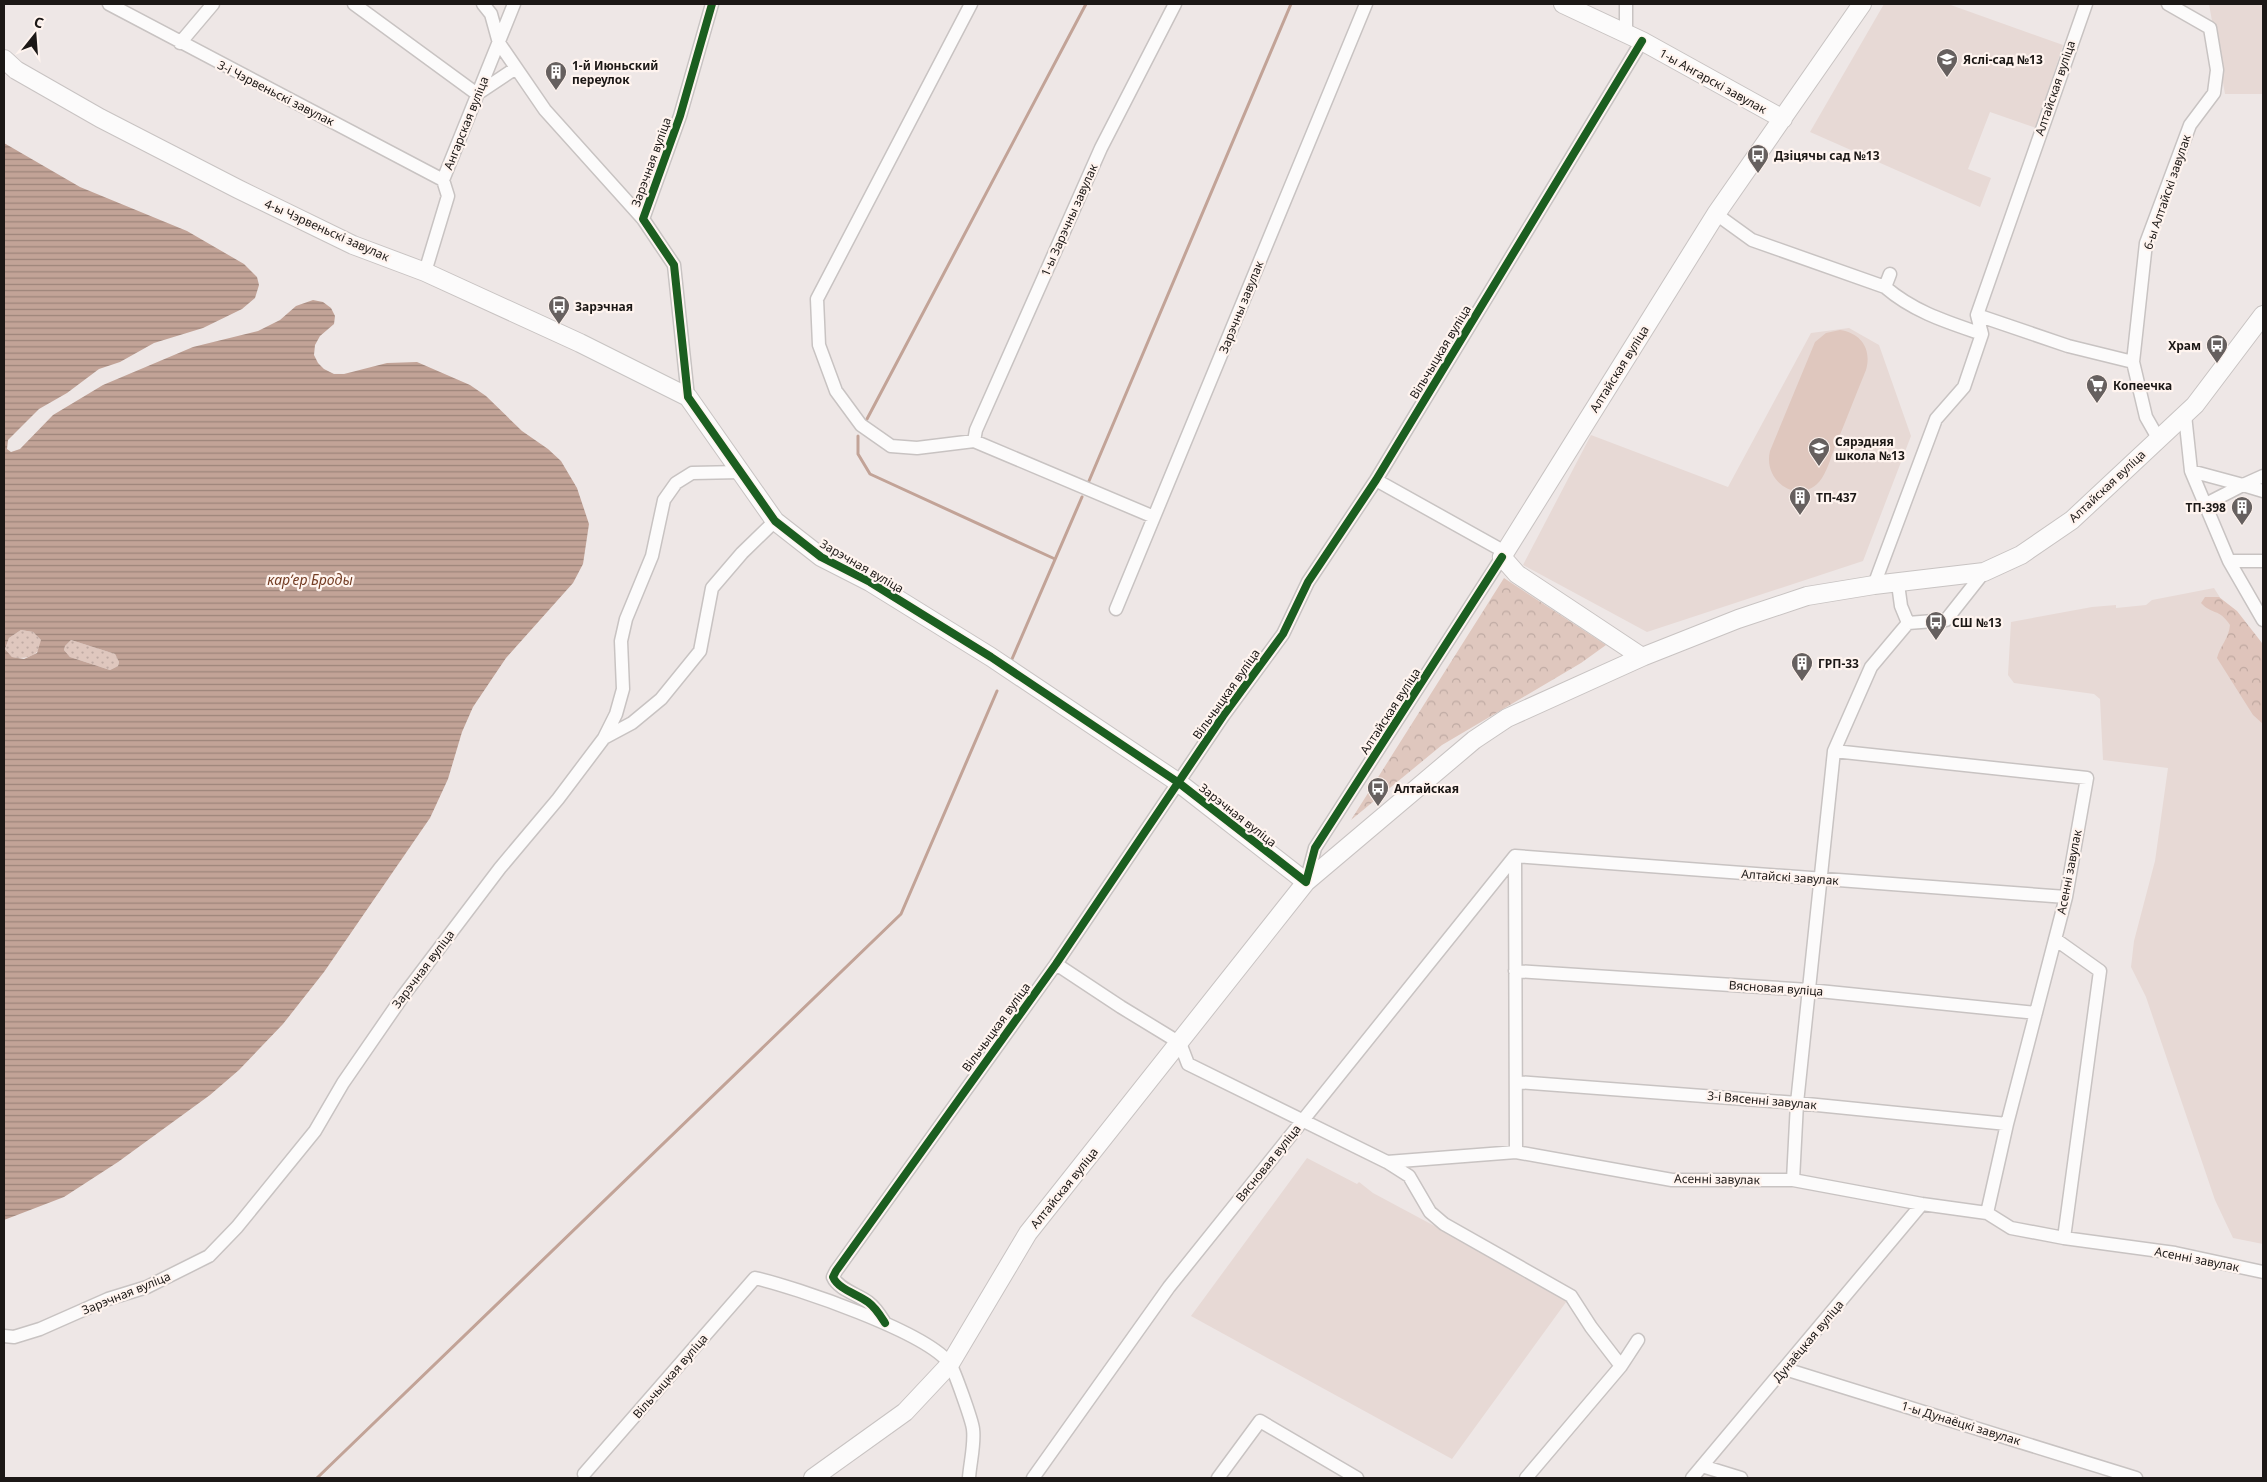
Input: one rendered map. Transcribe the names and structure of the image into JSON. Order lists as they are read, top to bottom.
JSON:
{
  "streets": {
    "main road": [
      "1-ы Ангарскі завулак",
      "Алтайская вуліца",
      "Зарэчная вуліца",
      "4-ы Чэрвеньскі завулак"
    ],
    "street": [
      "3-і Чэрвеньскі завулак",
      "Ангарская вуліца",
      "6-ы Алтайскі завулак",
      "1-ы Зарэчны завулак",
      "Зарэчны завулак",
      "Вільчыцкая вуліца",
      "Асенні завулак",
      "Алтайскі завулак",
      "Вясновая вуліца",
      "3-і Вясенні завулак",
      "Дунаёцкая вуліца",
      "1-ы Дунаёцкі завулак"
    ]
  },
  "crossings": [
    ["1-ы Ангарскі завулак", "Алтайская вуліца"],
    ["1-ы Ангарскі завулак", "Вільчыцкая вуліца"],
    ["Алтайская вуліца", "Зарэчная вуліца"],
    ["Алтайская вуліца", "6-ы Алтайскі завулак"],
    ["3-і Чэрвеньскі завулак", "Ангарская вуліца"],
    ["Ангарская вуліца", "4-ы Чэрвеньскі завулак"],
    ["Зарэчная вуліца", "4-ы Чэрвеньскі завулак"],
    ["Зарэчная вуліца", "Вільчыцкая вуліца"],
    ["Асенні завулак", "Алтайскі завулак"],
    ["Асенні завулак", "Вясновая вуліца"],
    ["Асенні завулак", "3-і Вясенні завулак"],
    ["Асенні завулак", "Дунаёцкая вуліца"],
    ["Алтайскі завулак", "Вясновая вуліца"],
    ["Дунаёцкая вуліца", "1-ы Дунаёцкі завулак"]
  ],
  "water": ["карʼер Броды"],
  "places": {
    "school or university": ["Яслі-сад №13", "Сярэдняя школа №13"],
    "building": [
      "1-й Июньский переулок",
      "ТП-437",
      "ТП-398",
      "ГРП-33"
    ],
    "bus stop": [
      "Дзіцячы сад №13",
      "Зарэчная",
      "Храм",
      "СШ №13",
      "Алтайская"
    ],
    "supermarket": ["Копеечка"]
  },
  "north": "top"
}
